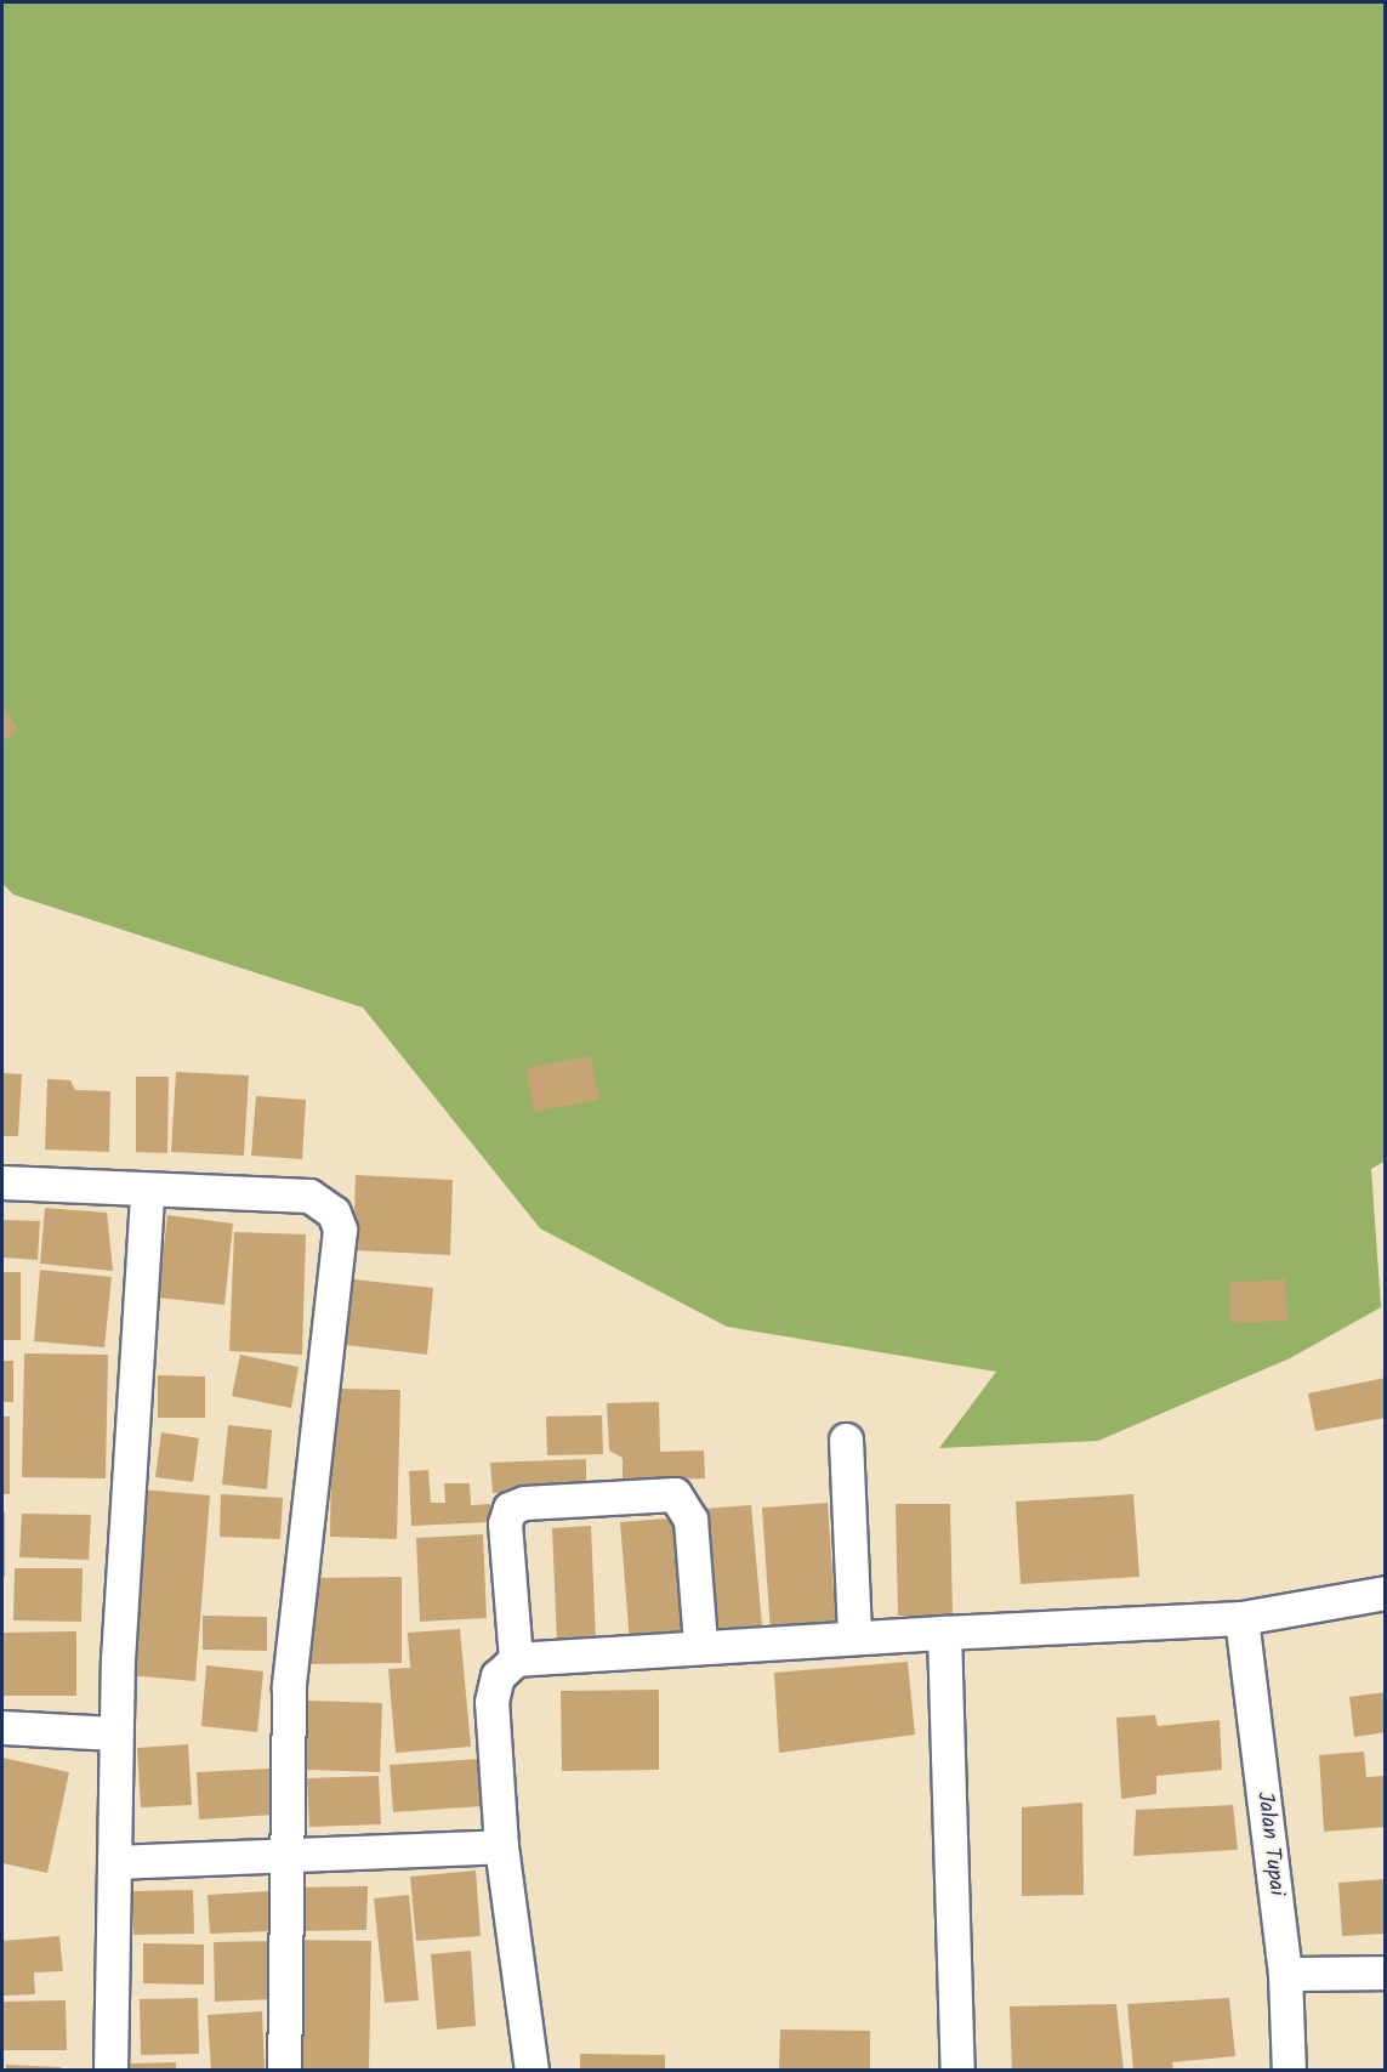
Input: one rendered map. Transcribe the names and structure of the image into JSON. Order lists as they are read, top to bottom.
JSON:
{
  "streets": {
    "street": ["Jalan Tupai"]
  }
}
